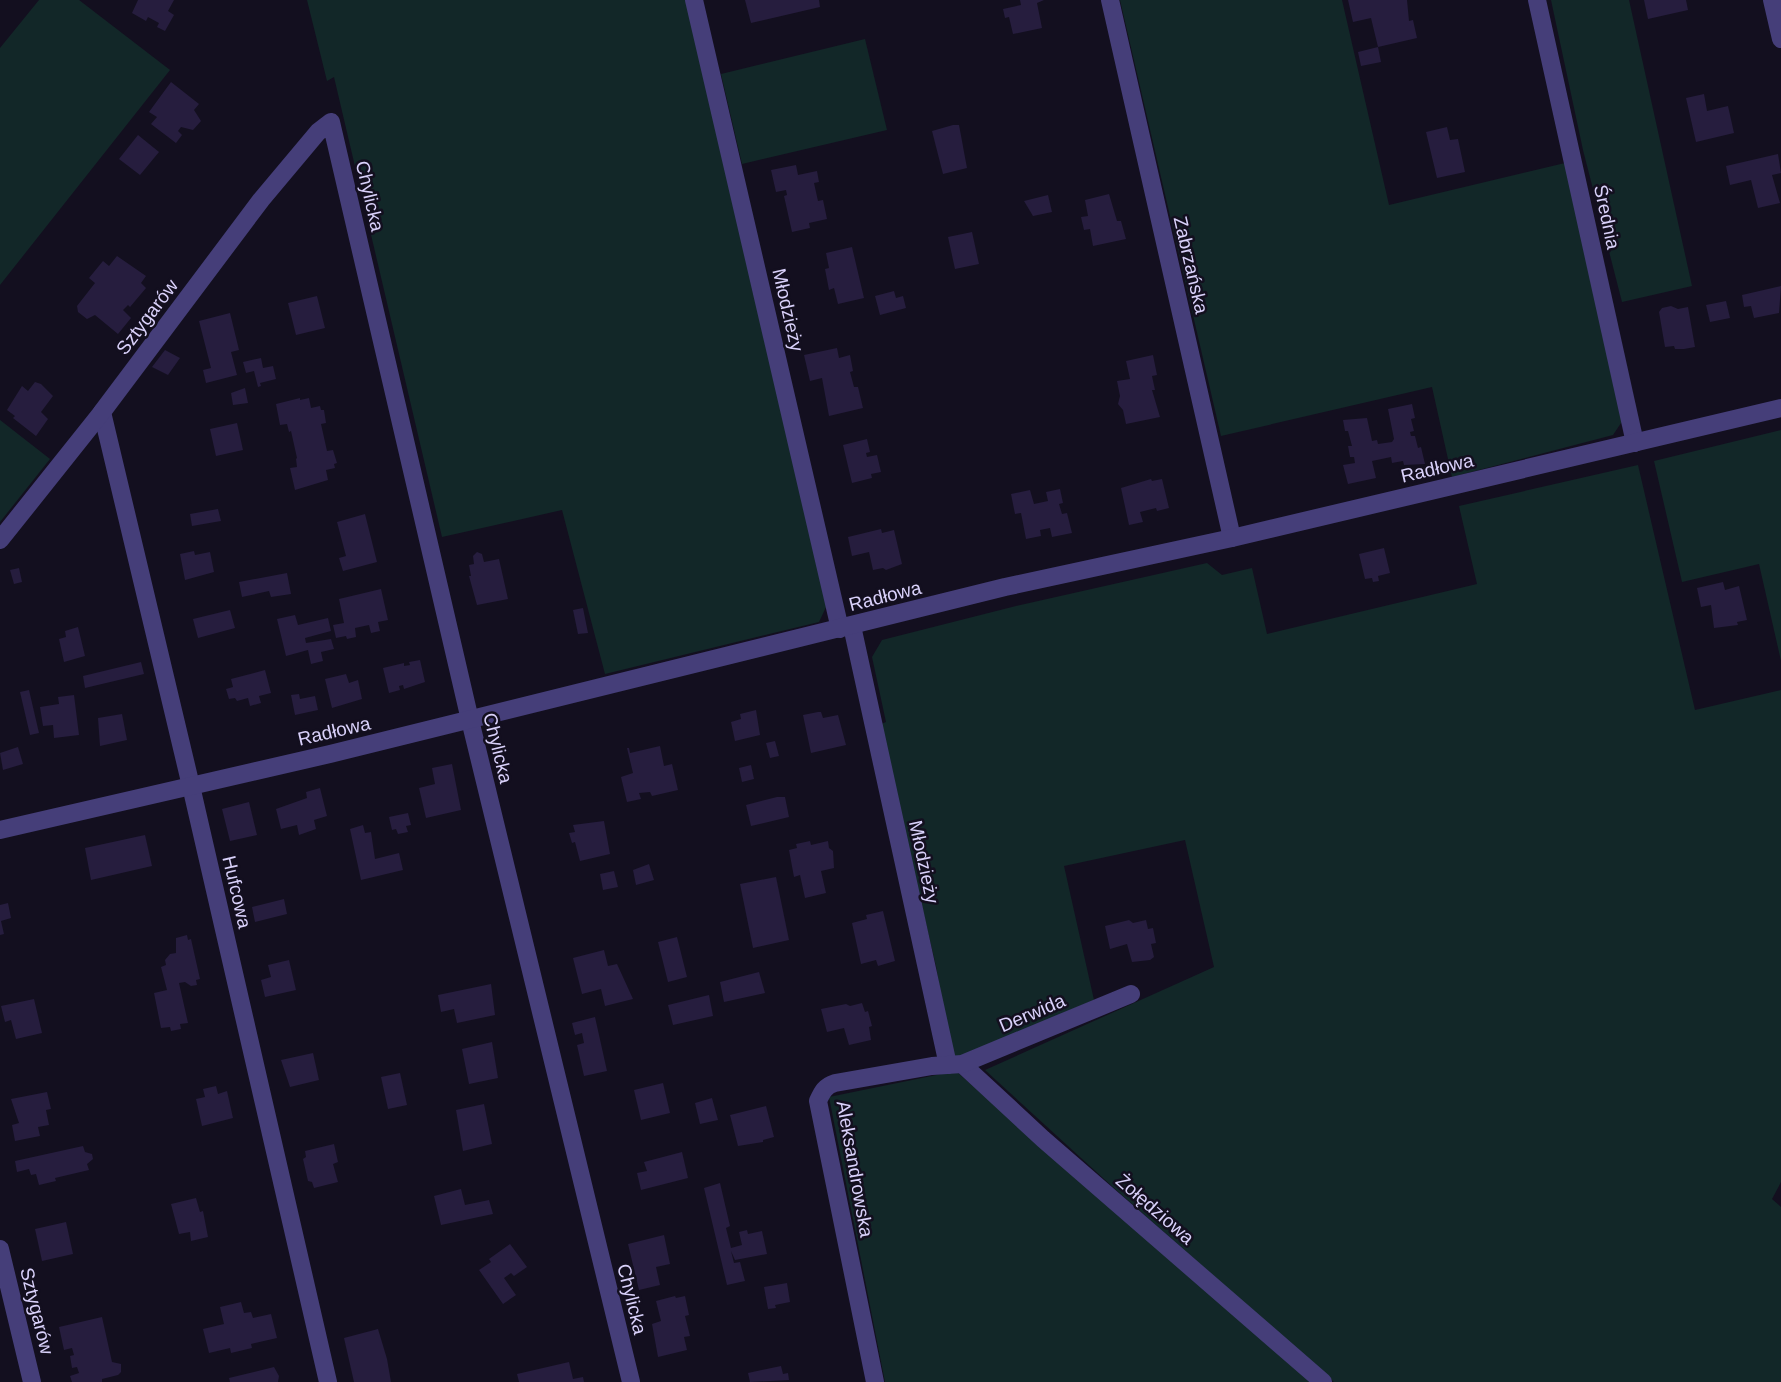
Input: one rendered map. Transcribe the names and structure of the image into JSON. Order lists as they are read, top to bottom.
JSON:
{
  "streets": {
    "street": [
      "Chylicka",
      "Średnia",
      "Zabrzańska",
      "Młodzieży",
      "Sztygarów",
      "Radłowa",
      "Hufcowa",
      "Derwida",
      "Aleksandrowska",
      "Żołędziowa"
    ]
  },
  "crossings": [
    ["Chylicka", "Sztygarów"],
    ["Chylicka", "Radłowa"],
    ["Średnia", "Radłowa"],
    ["Zabrzańska", "Radłowa"],
    ["Młodzieży", "Radłowa"],
    ["Młodzieży", "Derwida"],
    ["Młodzieży", "Aleksandrowska"],
    ["Młodzieży", "Żołędziowa"],
    ["Sztygarów", "Hufcowa"],
    ["Radłowa", "Hufcowa"],
    ["Derwida", "Aleksandrowska"],
    ["Derwida", "Żołędziowa"],
    ["Aleksandrowska", "Żołędziowa"]
  ]
}
